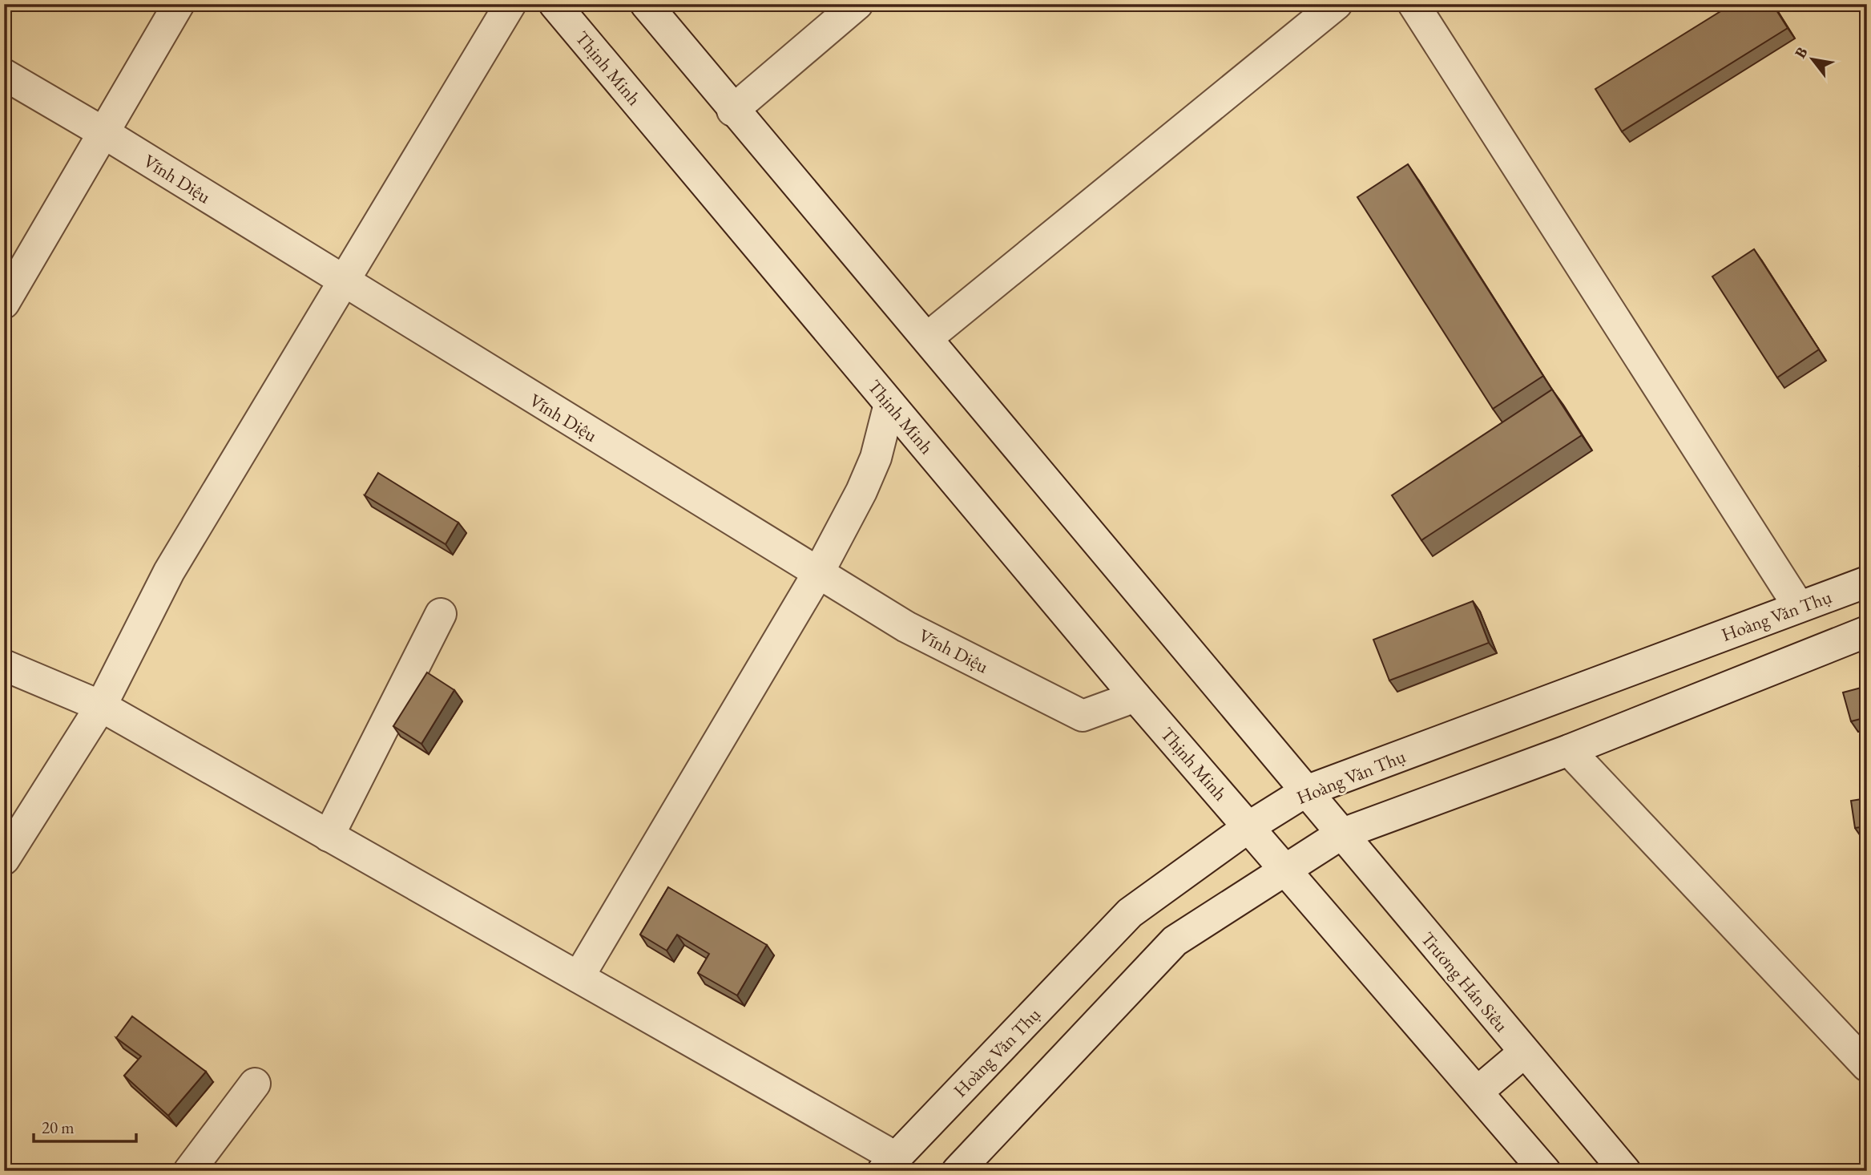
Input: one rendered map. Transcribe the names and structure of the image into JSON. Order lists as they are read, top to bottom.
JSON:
{
  "streets": {
    "street": [
      "Thịnh Minh",
      "Vĩnh Diệu",
      "Hoàng Văn Thụ",
      "Trương Hán Siêu"
    ]
  },
  "crossings": [
    ["Thịnh Minh", "Vĩnh Diệu"],
    ["Thịnh Minh", "Hoàng Văn Thụ"],
    ["Hoàng Văn Thụ", "Trương Hán Siêu"]
  ],
  "scale_bar": "20 m",
  "north": "top left"
}
